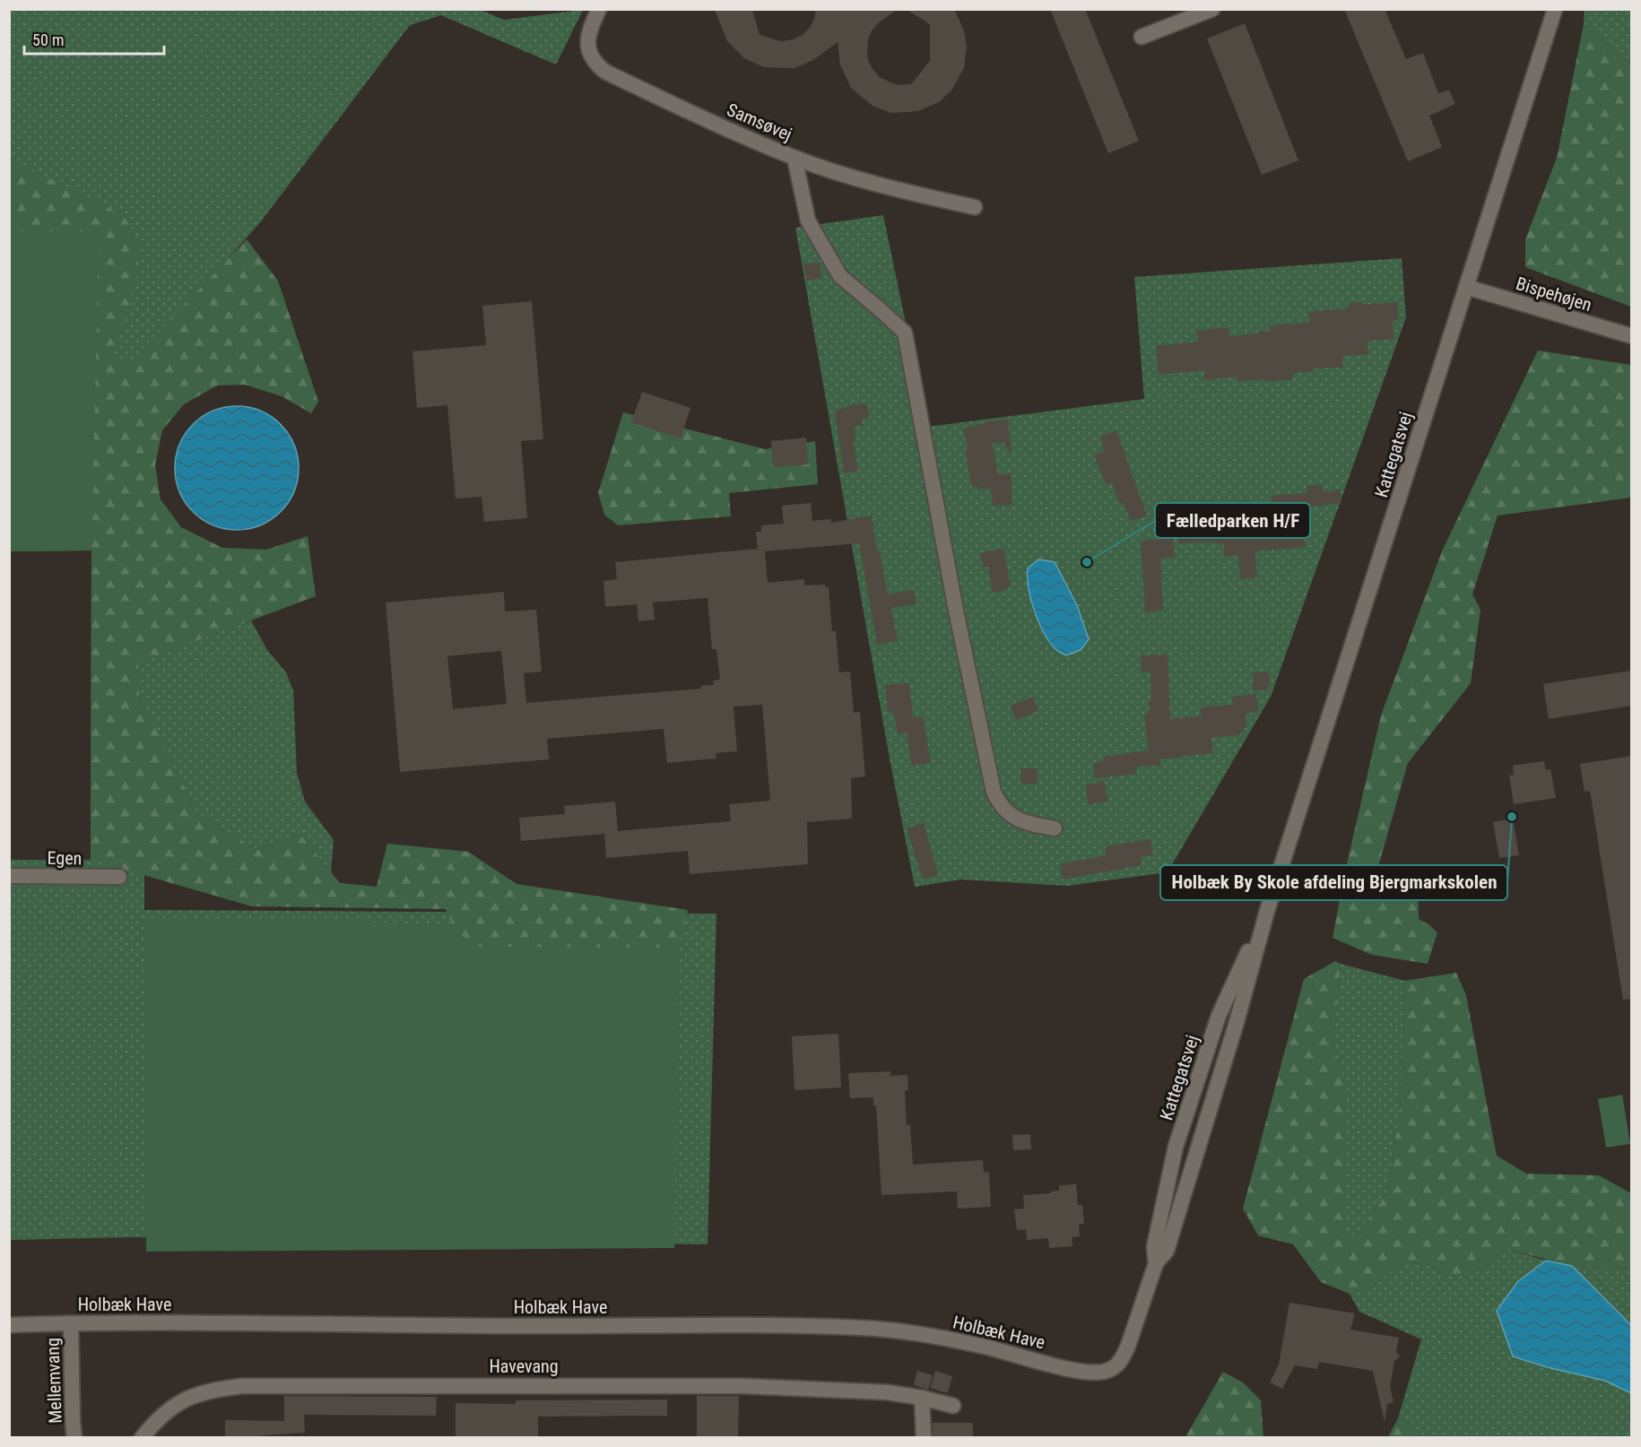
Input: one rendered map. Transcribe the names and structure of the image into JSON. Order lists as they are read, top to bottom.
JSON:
{
  "streets": {
    "street": [
      "Samsøvej",
      "Bispehøjen",
      "Kattegatsvej",
      "Egen",
      "Holbæk Have",
      "Havevang",
      "Mellemvang"
    ]
  },
  "crossings": [
    ["Bispehøjen", "Kattegatsvej"],
    ["Kattegatsvej", "Holbæk Have"],
    ["Holbæk Have", "Mellemvang"]
  ],
  "places": ["Fælledparken H/F", "Holbæk By Skole afdeling Bjergmarkskolen"],
  "scale_bar": "50 m"
}
